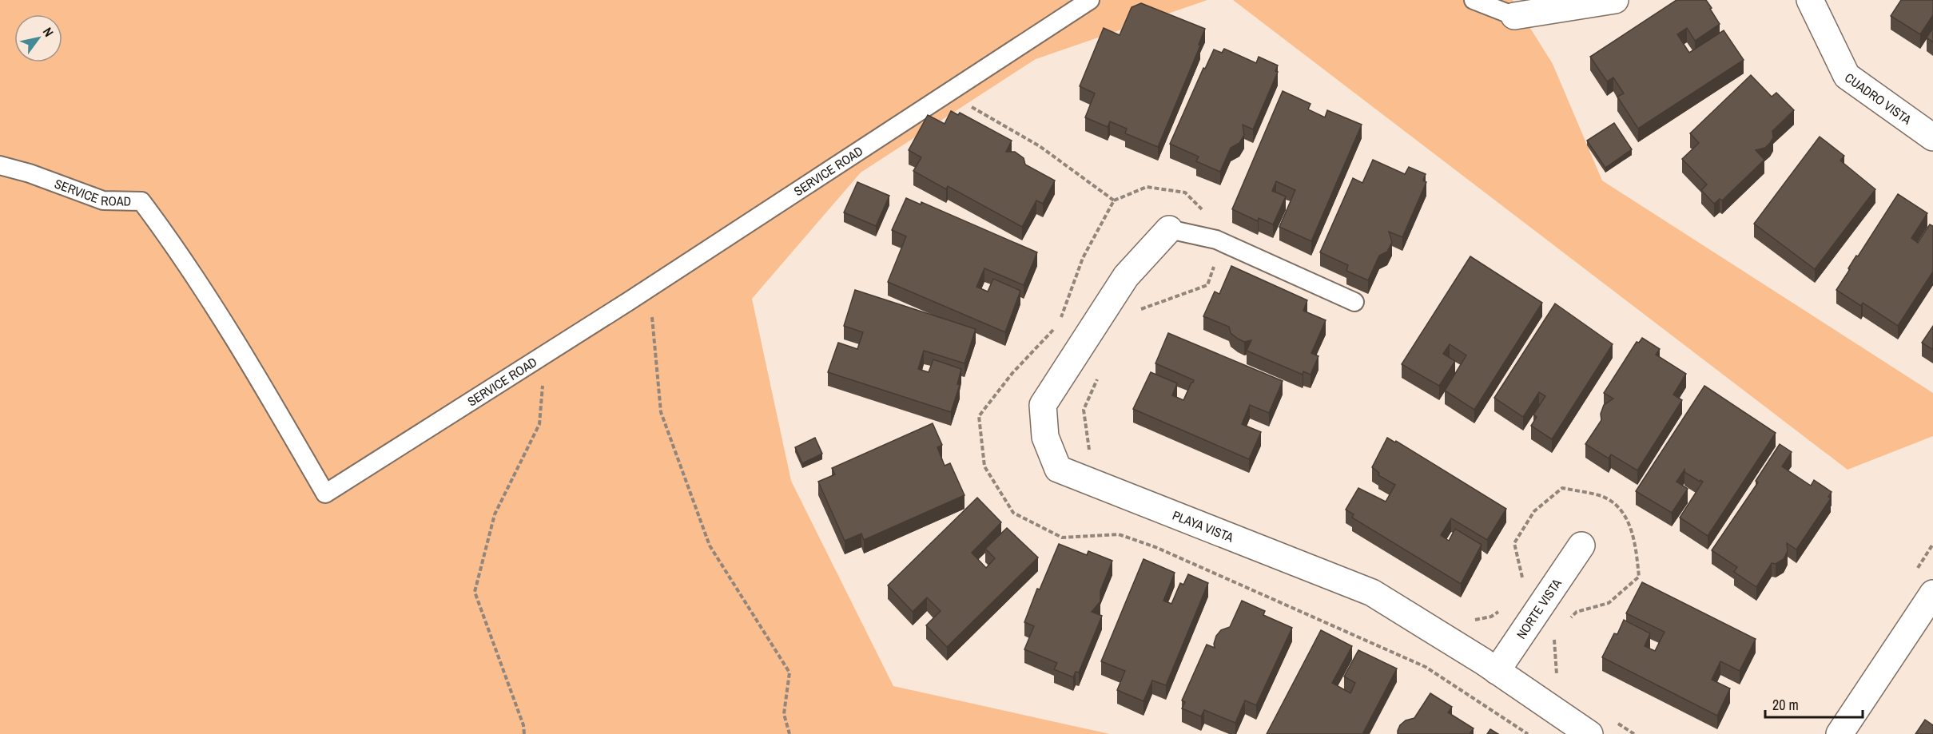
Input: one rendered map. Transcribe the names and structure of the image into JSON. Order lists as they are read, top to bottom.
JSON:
{
  "streets": {
    "street": ["CUADRO VISTA", "PLAYA VISTA", "NORTE VISTA"],
    "lane": ["SERVICE ROAD"]
  },
  "crossings": [
    ["PLAYA VISTA", "NORTE VISTA"]
  ],
  "scale_bar": "20 m",
  "north": "top right"
}
